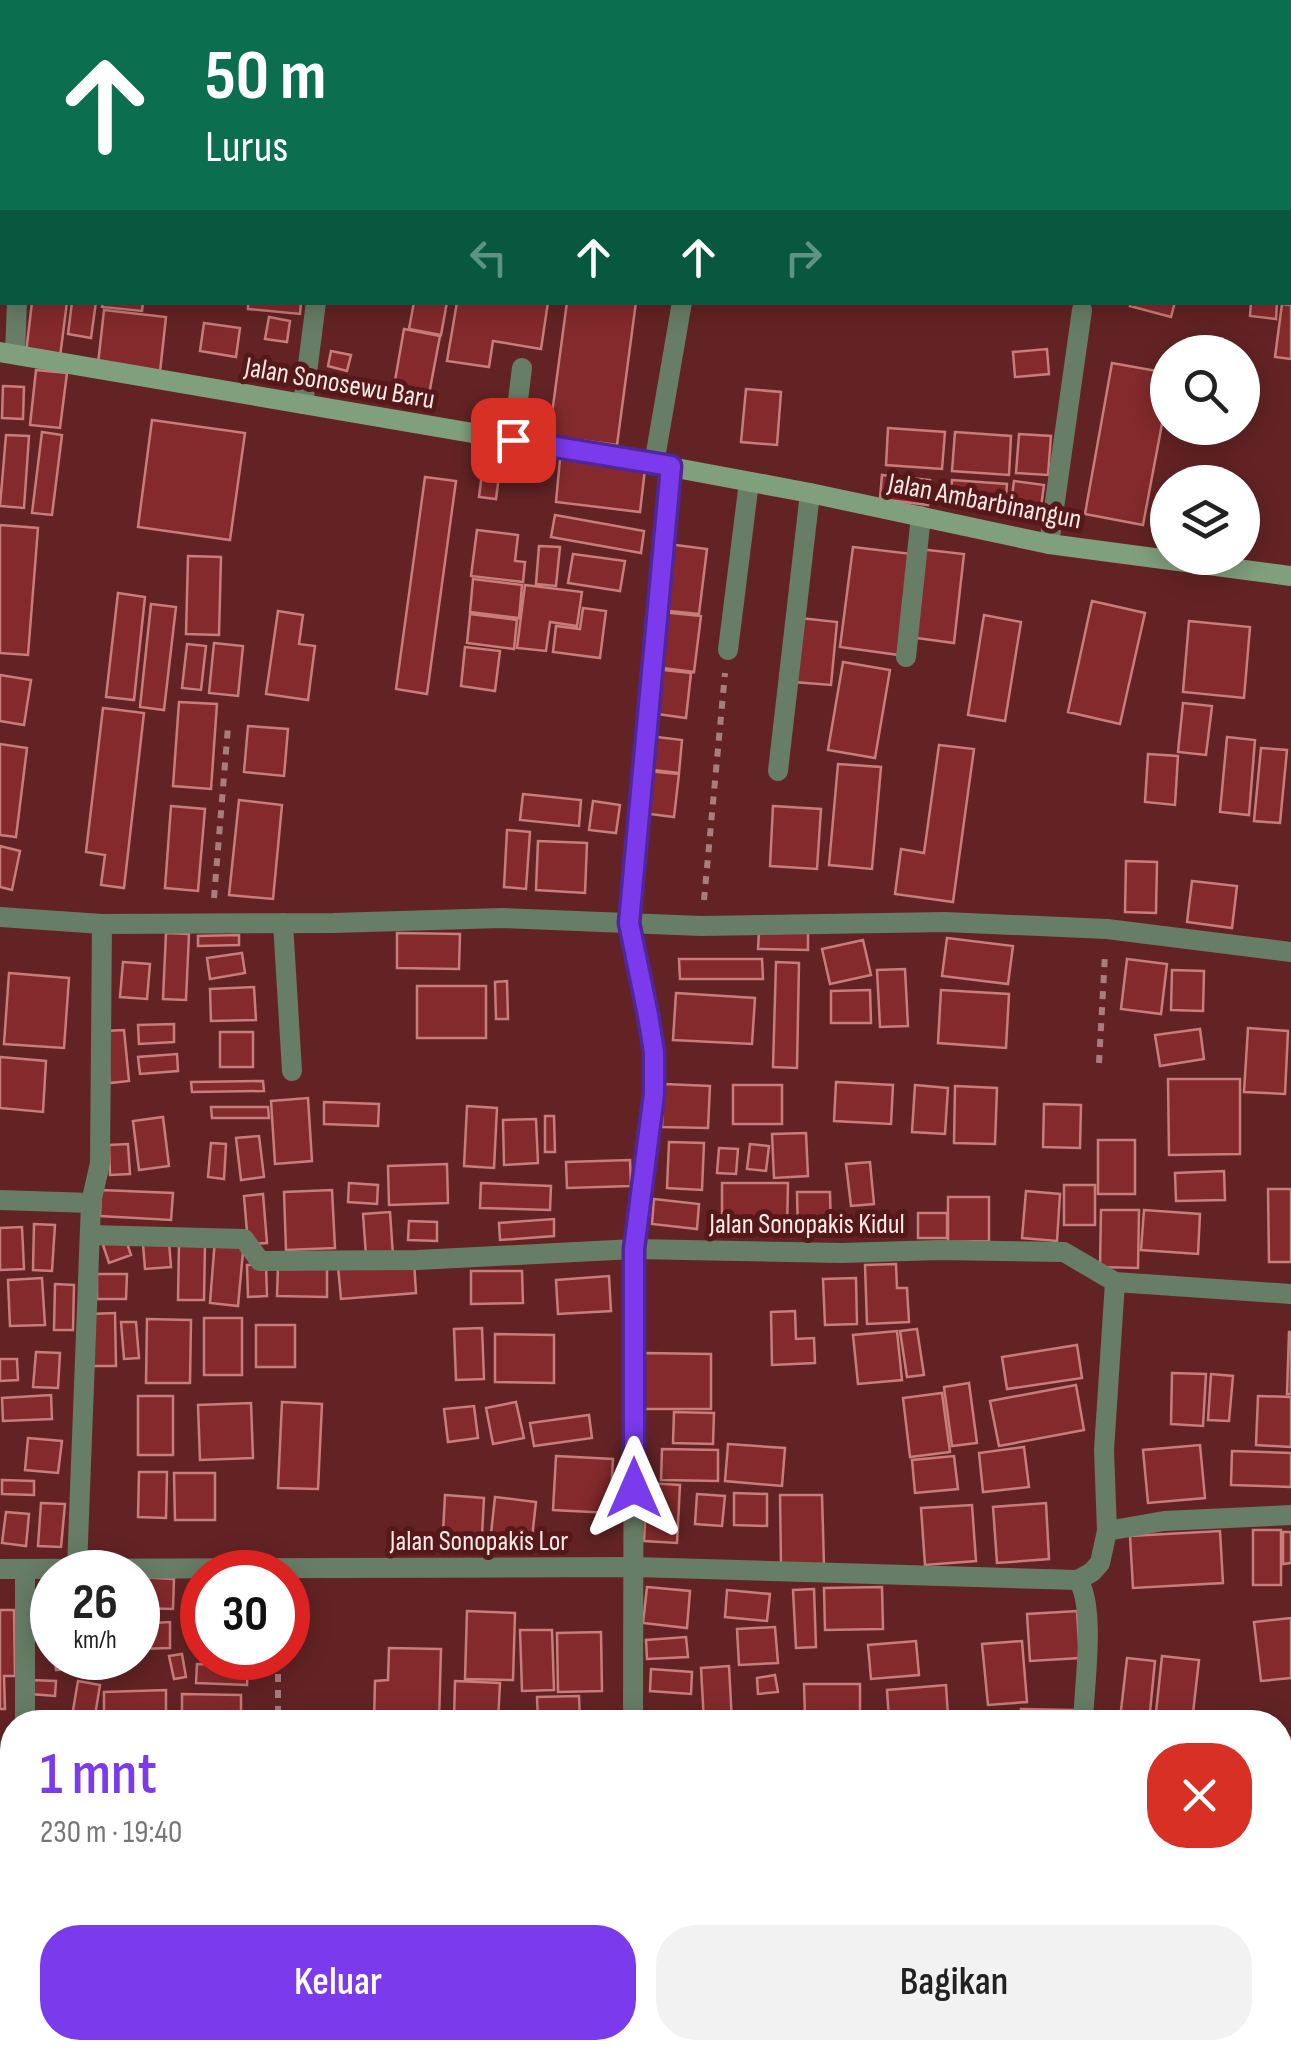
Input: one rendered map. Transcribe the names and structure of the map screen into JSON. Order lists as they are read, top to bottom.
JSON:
{
  "streets": {
    "main road": ["Jalan Sonosewu Baru", "Jalan Ambarbinangun"],
    "street": ["Jalan Sonopakis Kidul", "Jalan Sonopakis Lor"]
  },
  "crossings": [
    ["Jalan Sonosewu Baru", "Jalan Ambarbinangun"]
  ],
  "page": {
    "turn": ["50 m", "Lurus"],
    "speed": "26 km/h",
    "limit": "30",
    "heading": ["1 mnt", "230 m · 19:40"],
    "buttons": ["Keluar", "Bagikan"]
  }
}
